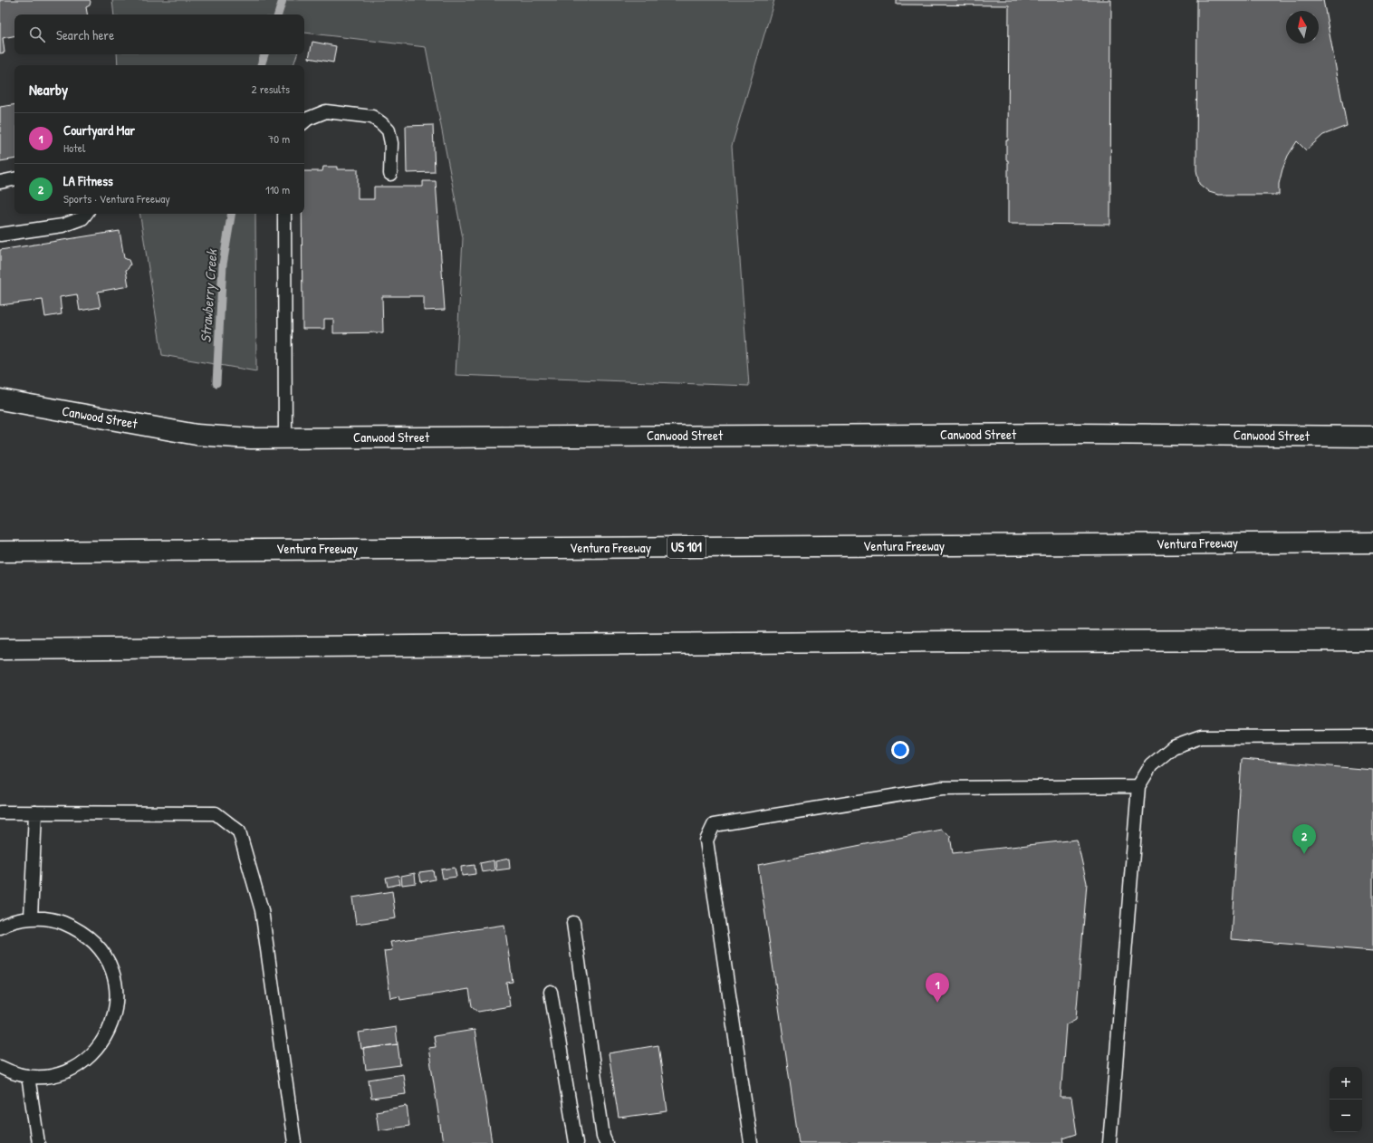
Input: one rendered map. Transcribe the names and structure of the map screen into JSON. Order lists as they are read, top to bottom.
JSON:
{
  "streets": {
    "main road": ["Canwood Street", "Ventura Freeway", "US 101"]
  },
  "water": ["Strawberry Creek"],
  "north": "top",
  "page": {
    "search": "Search here",
    "heading": ["Nearby", "2 results"],
    "list": [
      {
        "mark": "1",
        "name": "Courtyard Mar",
        "note": "Hotel",
        "value": "70 m"
      },
      {
        "mark": "2",
        "name": "LA Fitness",
        "note": "Sports · Ventura Freeway",
        "value": "110 m"
      }
    ],
    "pins": ["2", "1"],
    "map_buttons": ["+", "−"]
  }
}
